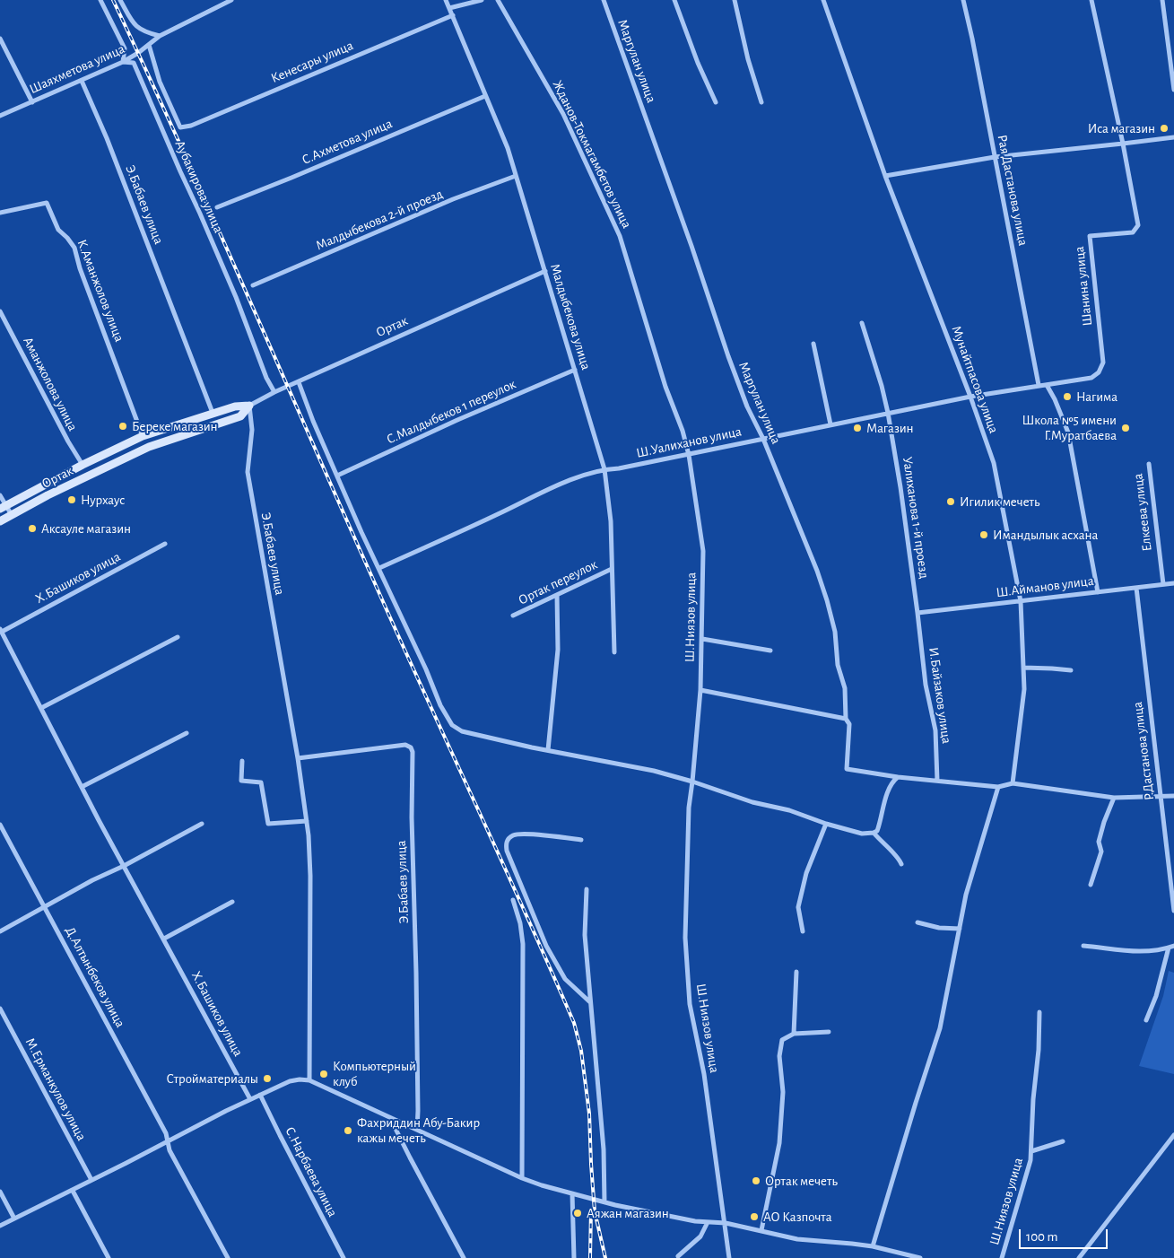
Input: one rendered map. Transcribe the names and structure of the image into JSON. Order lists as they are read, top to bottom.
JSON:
{
  "streets": {
    "street": [
      "Маргулан улица",
      "Кенесары улица",
      "Шаяхметова улица",
      "С.Ахметова улица",
      "Жданов-Токмагамбетов улица",
      "Аубакирова улица",
      "Рая Дастанова улица",
      "Э.Бабаев улица",
      "Малдыбекова 2-й проезд",
      "Шанина улица",
      "К.Аманжолов улица",
      "Малдыбекова улица",
      "Ортак",
      "Мунайтпасова улица",
      "Аманжолова улица",
      "С.Малдыбеков 1 переулок",
      "Ш.Уалиханов улица",
      "Елкеева улица",
      "Уалиханова 1-й проезд",
      "Х.Башиков улица",
      "Ортак переулок",
      "Ш.Айманов улица",
      "Ш.Ниязов улица",
      "И.Байзаков улица",
      "Р.Дастанова улица",
      "Д.Алтынбеков улица",
      "М.Ерманкулов улица",
      "С.Нарбаева улица"
    ]
  },
  "crossings": [
    ["Маргулан улица", "Ш.Уалиханов улица"],
    ["Кенесары улица", "Шаяхметова улица"],
    ["Кенесары улица", "Малдыбекова улица"],
    ["Шаяхметова улица", "Аубакирова улица"],
    ["Шаяхметова улица", "Э.Бабаев улица"],
    ["С.Ахметова улица", "Малдыбекова улица"],
    ["Жданов-Токмагамбетов улица", "Ш.Уалиханов улица"],
    ["Жданов-Токмагамбетов улица", "Ш.Ниязов улица"],
    ["Аубакирова улица", "Ортак"],
    ["Рая Дастанова улица", "Ш.Уалиханов улица"],
    ["Э.Бабаев улица", "Ортак"],
    ["Малдыбекова 2-й проезд", "Малдыбекова улица"],
    ["Шанина улица", "Ш.Уалиханов улица"],
    ["К.Аманжолов улица", "Ортак"],
    ["Малдыбекова улица", "Ортак"],
    ["Малдыбекова улица", "С.Малдыбеков 1 переулок"],
    ["Малдыбекова улица", "Ш.Уалиханов улица"],
    ["Малдыбекова улица", "Ортак переулок"],
    ["Ортак", "Аманжолова улица"],
    ["Мунайтпасова улица", "Ш.Уалиханов улица"],
    ["Мунайтпасова улица", "Ш.Айманов улица"],
    ["Ш.Уалиханов улица", "Уалиханова 1-й проезд"],
    ["Ш.Уалиханов улица", "Ш.Ниязов улица"],
    ["Елкеева улица", "Ш.Айманов улица"],
    ["Уалиханова 1-й проезд", "Ш.Айманов улица"],
    ["Уалиханова 1-й проезд", "И.Байзаков улица"],
    ["Ш.Айманов улица", "И.Байзаков улица"],
    ["Ш.Айманов улица", "Р.Дастанова улица"]
  ],
  "places": [
    "Иса магазин",
    "Нагима",
    "Береке магазин",
    "Магазин",
    "Школа №5 имени Г.Муратбаева",
    "Нурхаус",
    "Игилик мечеть",
    "Аксауле магазин",
    "Имандылык асхана",
    "Компьютерный клуб",
    "Стройматериалы",
    "Фахриддин Абу-Бакир кажы мечеть",
    "Ортак мечеть",
    "Аяжан магазин",
    "АО Казпочта"
  ],
  "scale_bar": "100 m"
}
